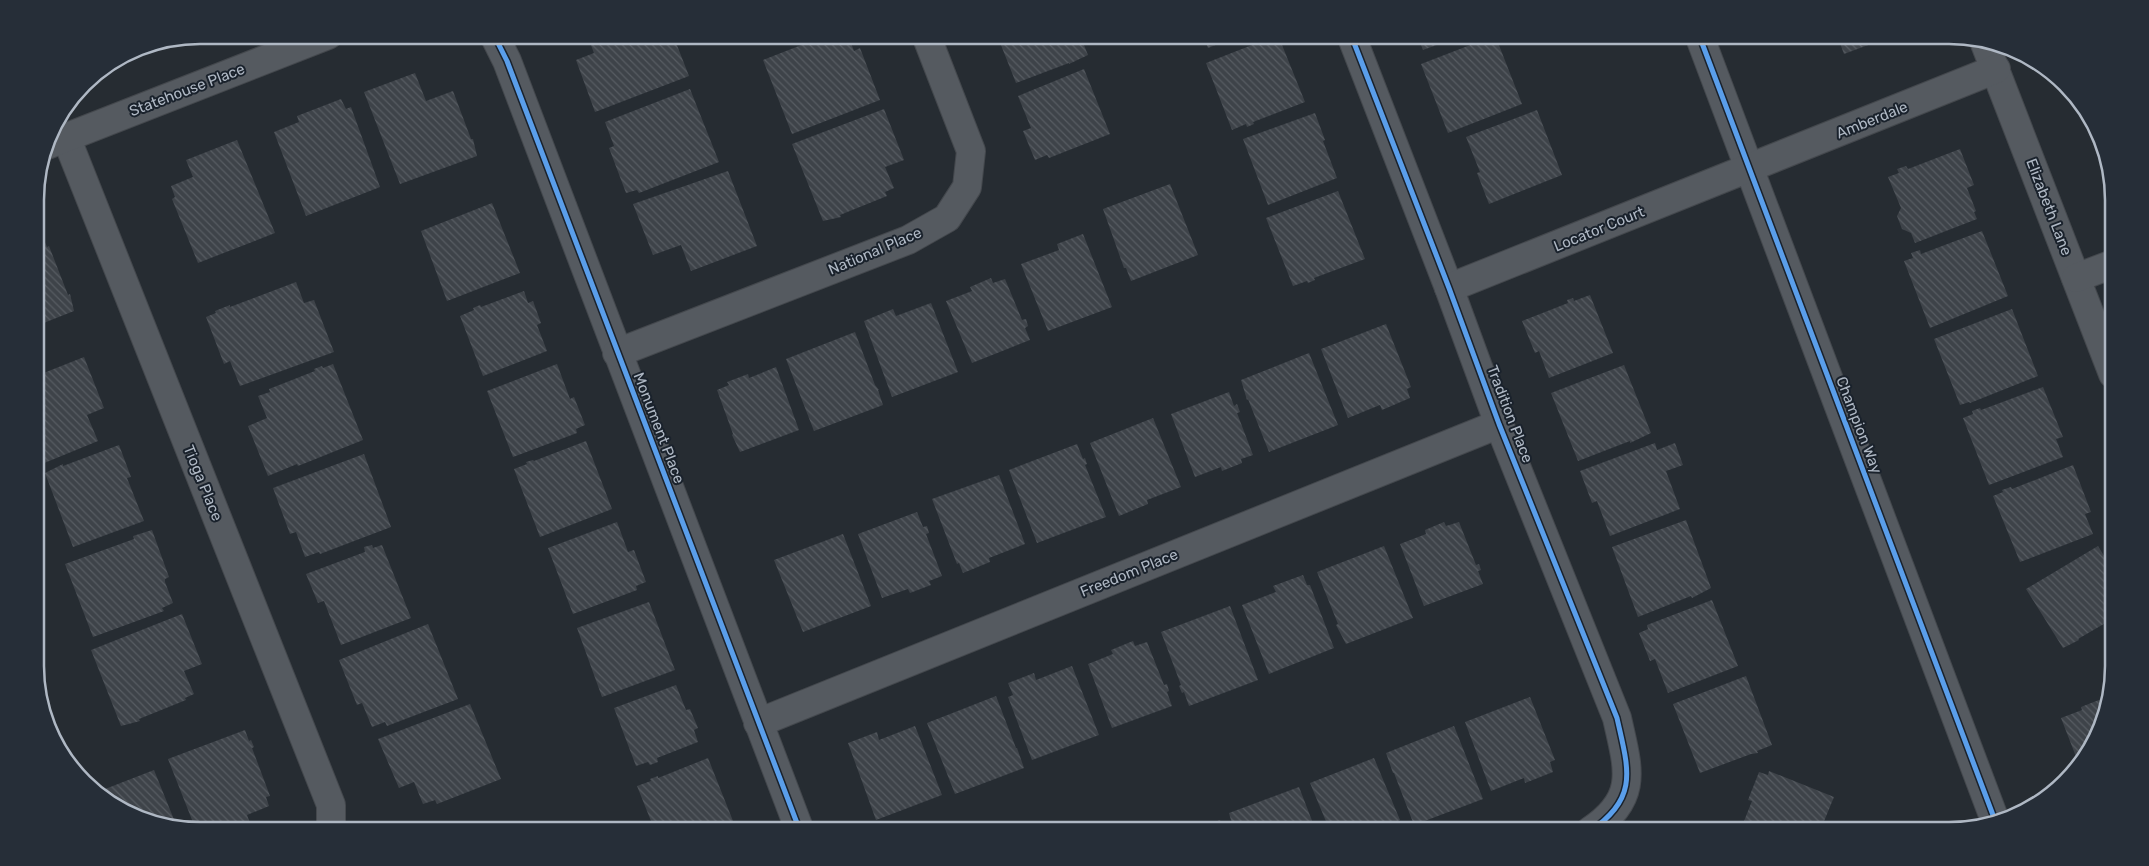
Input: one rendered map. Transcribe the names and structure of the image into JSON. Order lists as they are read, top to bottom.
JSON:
{
  "streets": {
    "street": [
      "Statehouse Place",
      "Amberdale",
      "Elizabeth Lane",
      "Locator Court",
      "National Place",
      "Tradition Place",
      "Champion Way",
      "Monument Place",
      "Tioga Place",
      "Freedom Place"
    ]
  },
  "crossings": [
    ["Statehouse Place", "Tioga Place"],
    ["Amberdale", "Elizabeth Lane"],
    ["Amberdale", "Locator Court"],
    ["Amberdale", "Champion Way"],
    ["Locator Court", "Tradition Place"],
    ["Locator Court", "Champion Way"],
    ["National Place", "Monument Place"],
    ["Tradition Place", "Freedom Place"],
    ["Monument Place", "Freedom Place"]
  ]
}
